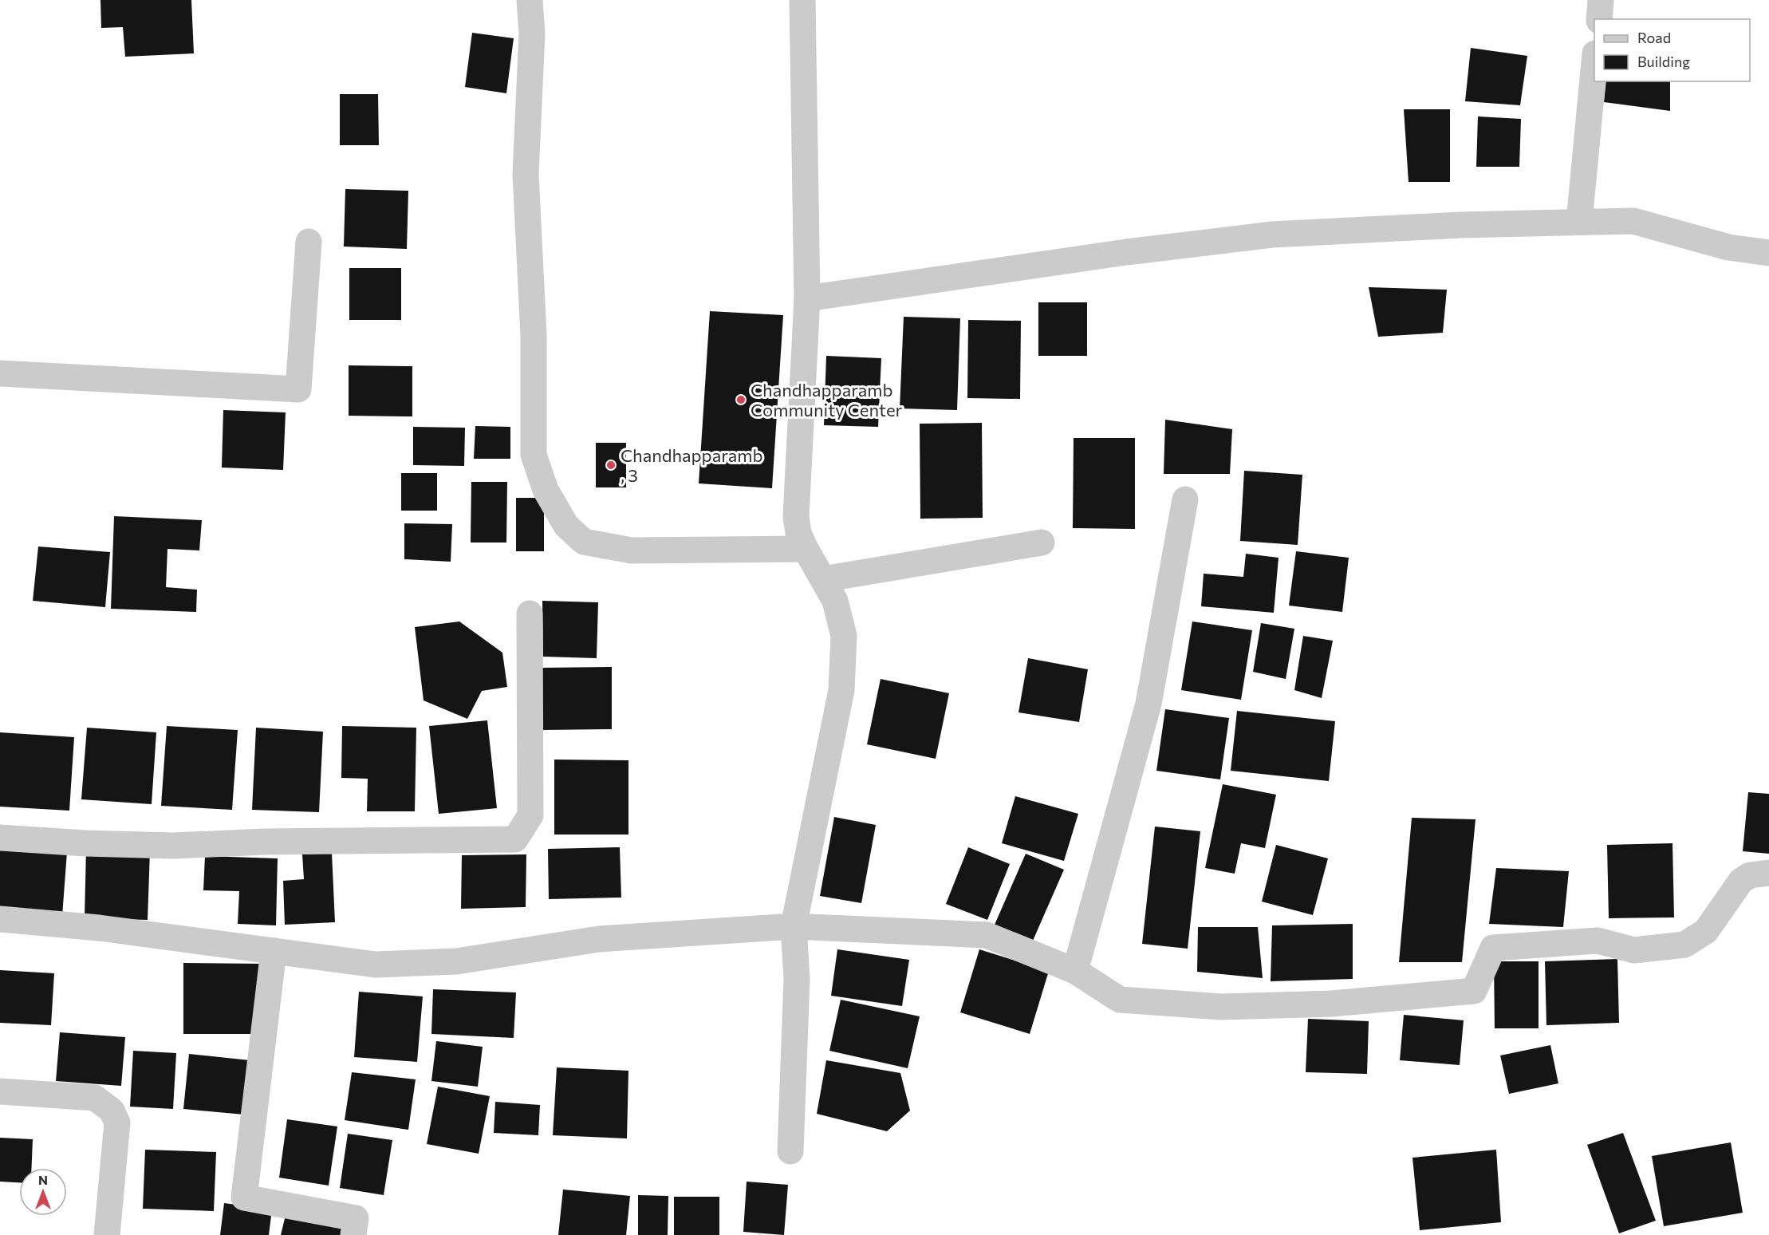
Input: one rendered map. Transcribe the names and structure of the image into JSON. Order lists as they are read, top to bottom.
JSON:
{
  "places": ["Chandhapparamb Community Center", "Chandhapparamb , 3"],
  "legend": ["Road", "Building"],
  "north": "top"
}
